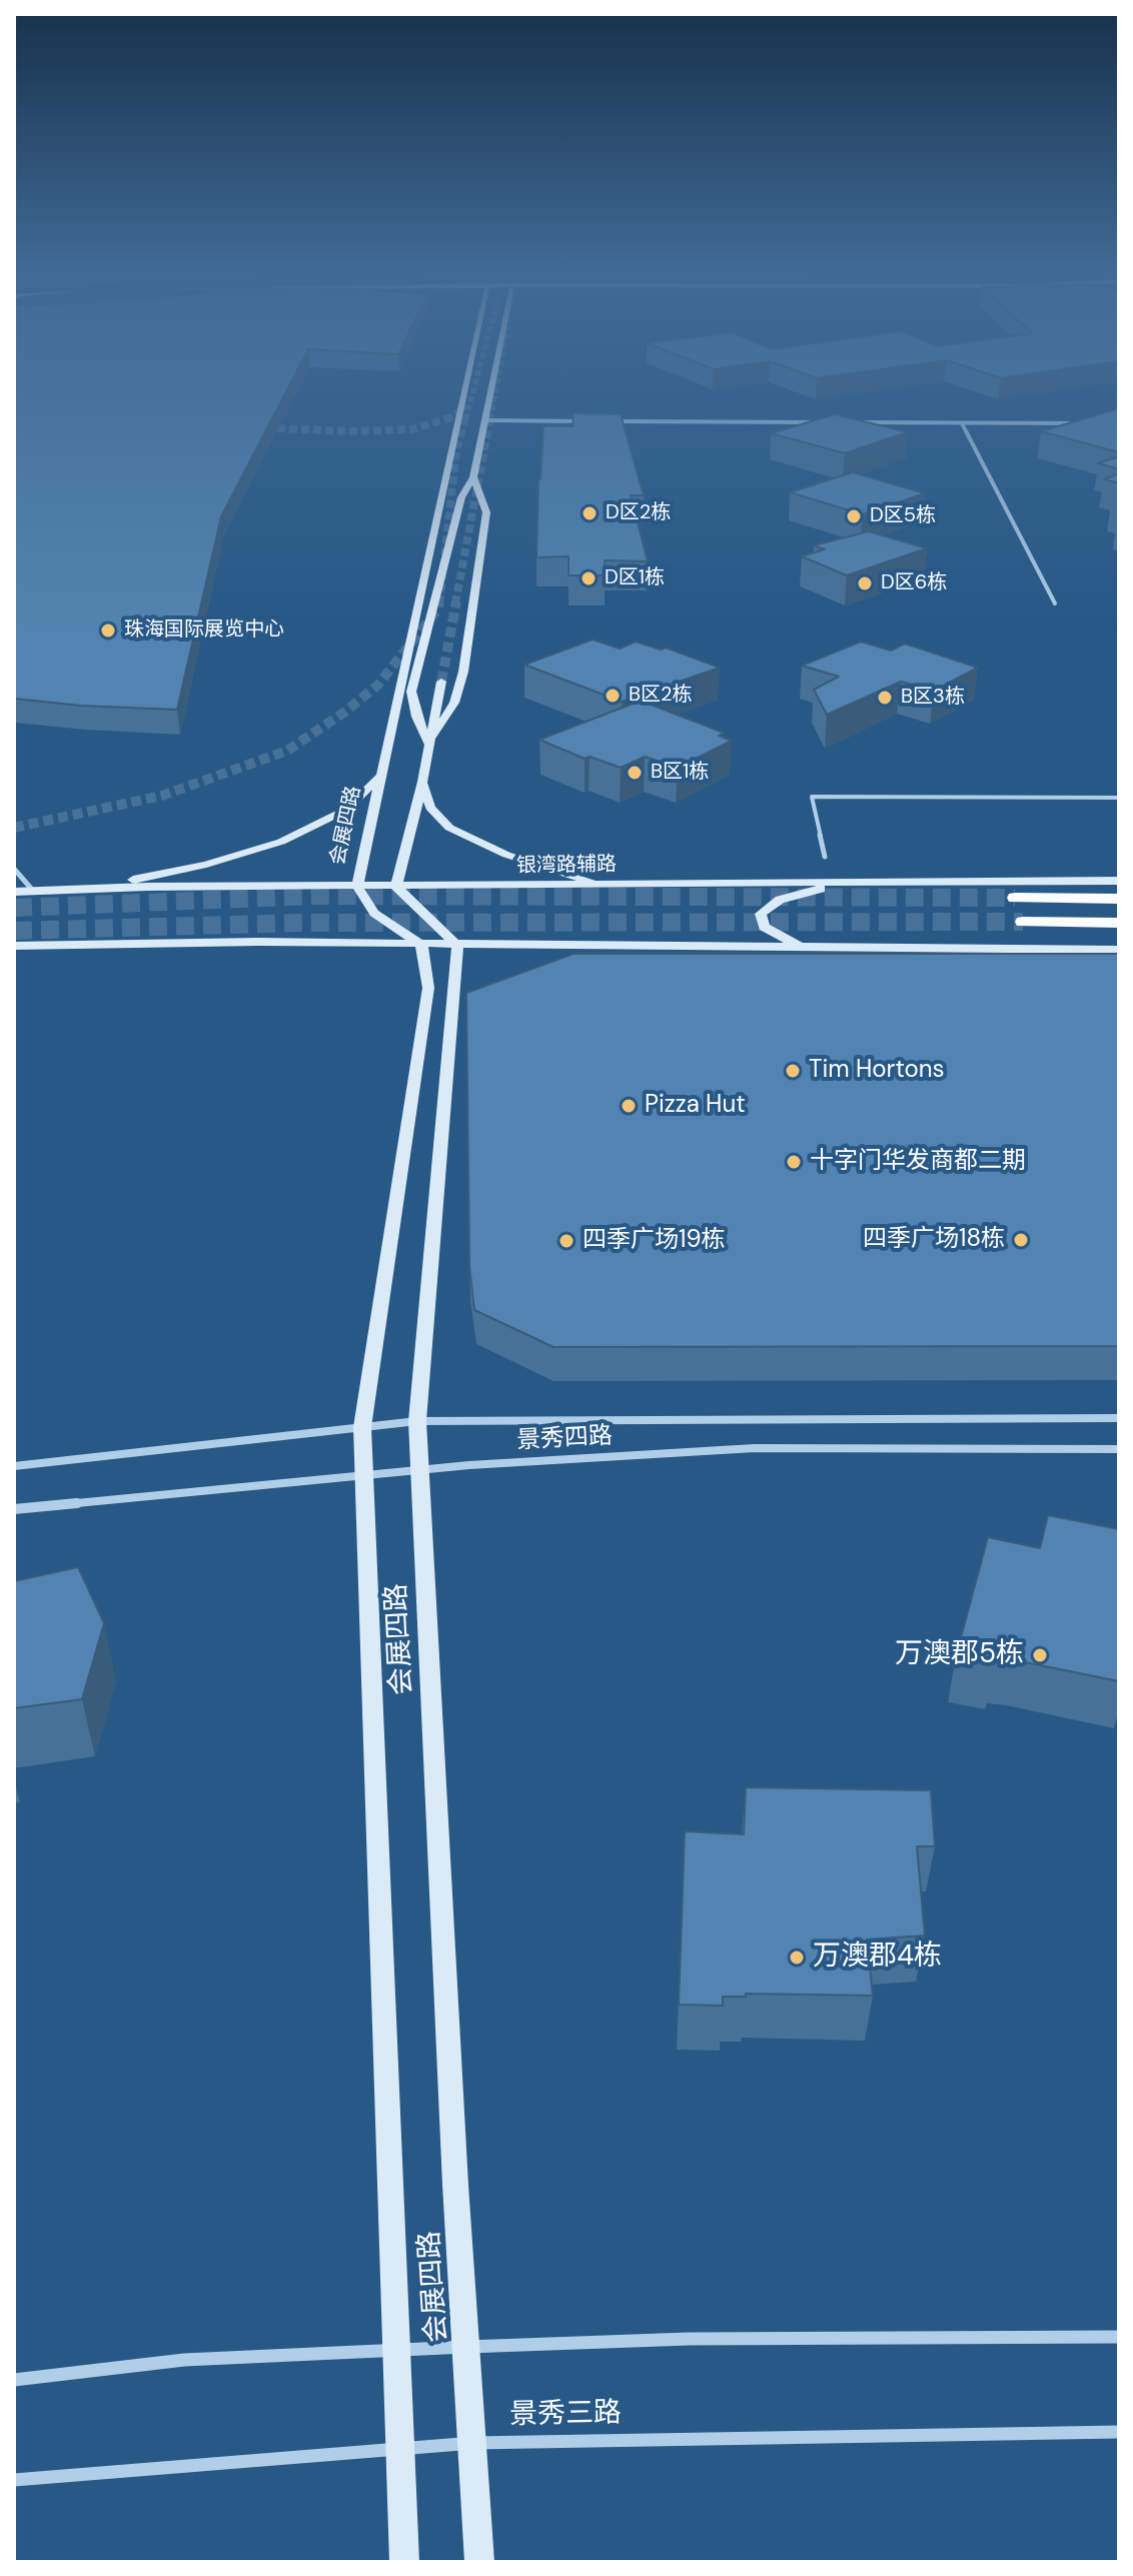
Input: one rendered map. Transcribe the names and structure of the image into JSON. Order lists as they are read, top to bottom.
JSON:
{
  "streets": {
    "main road": ["会展四路", "银湾路辅路"],
    "street": ["景秀四路", "景秀三路"]
  },
  "crossings": [
    ["会展四路", "银湾路辅路"],
    ["会展四路", "景秀四路"],
    ["会展四路", "景秀三路"]
  ],
  "places": [
    "D区2栋",
    "D区5栋",
    "D区1栋",
    "D区6栋",
    "珠海国际展览中心",
    "B区2栋",
    "B区3栋",
    "B区1栋",
    "Tim Hortons",
    "Pizza Hut",
    "十字门华发商都二期",
    "四季广场18栋",
    "四季广场19栋",
    "万澳郡5栋",
    "万澳郡4栋"
  ]
}
